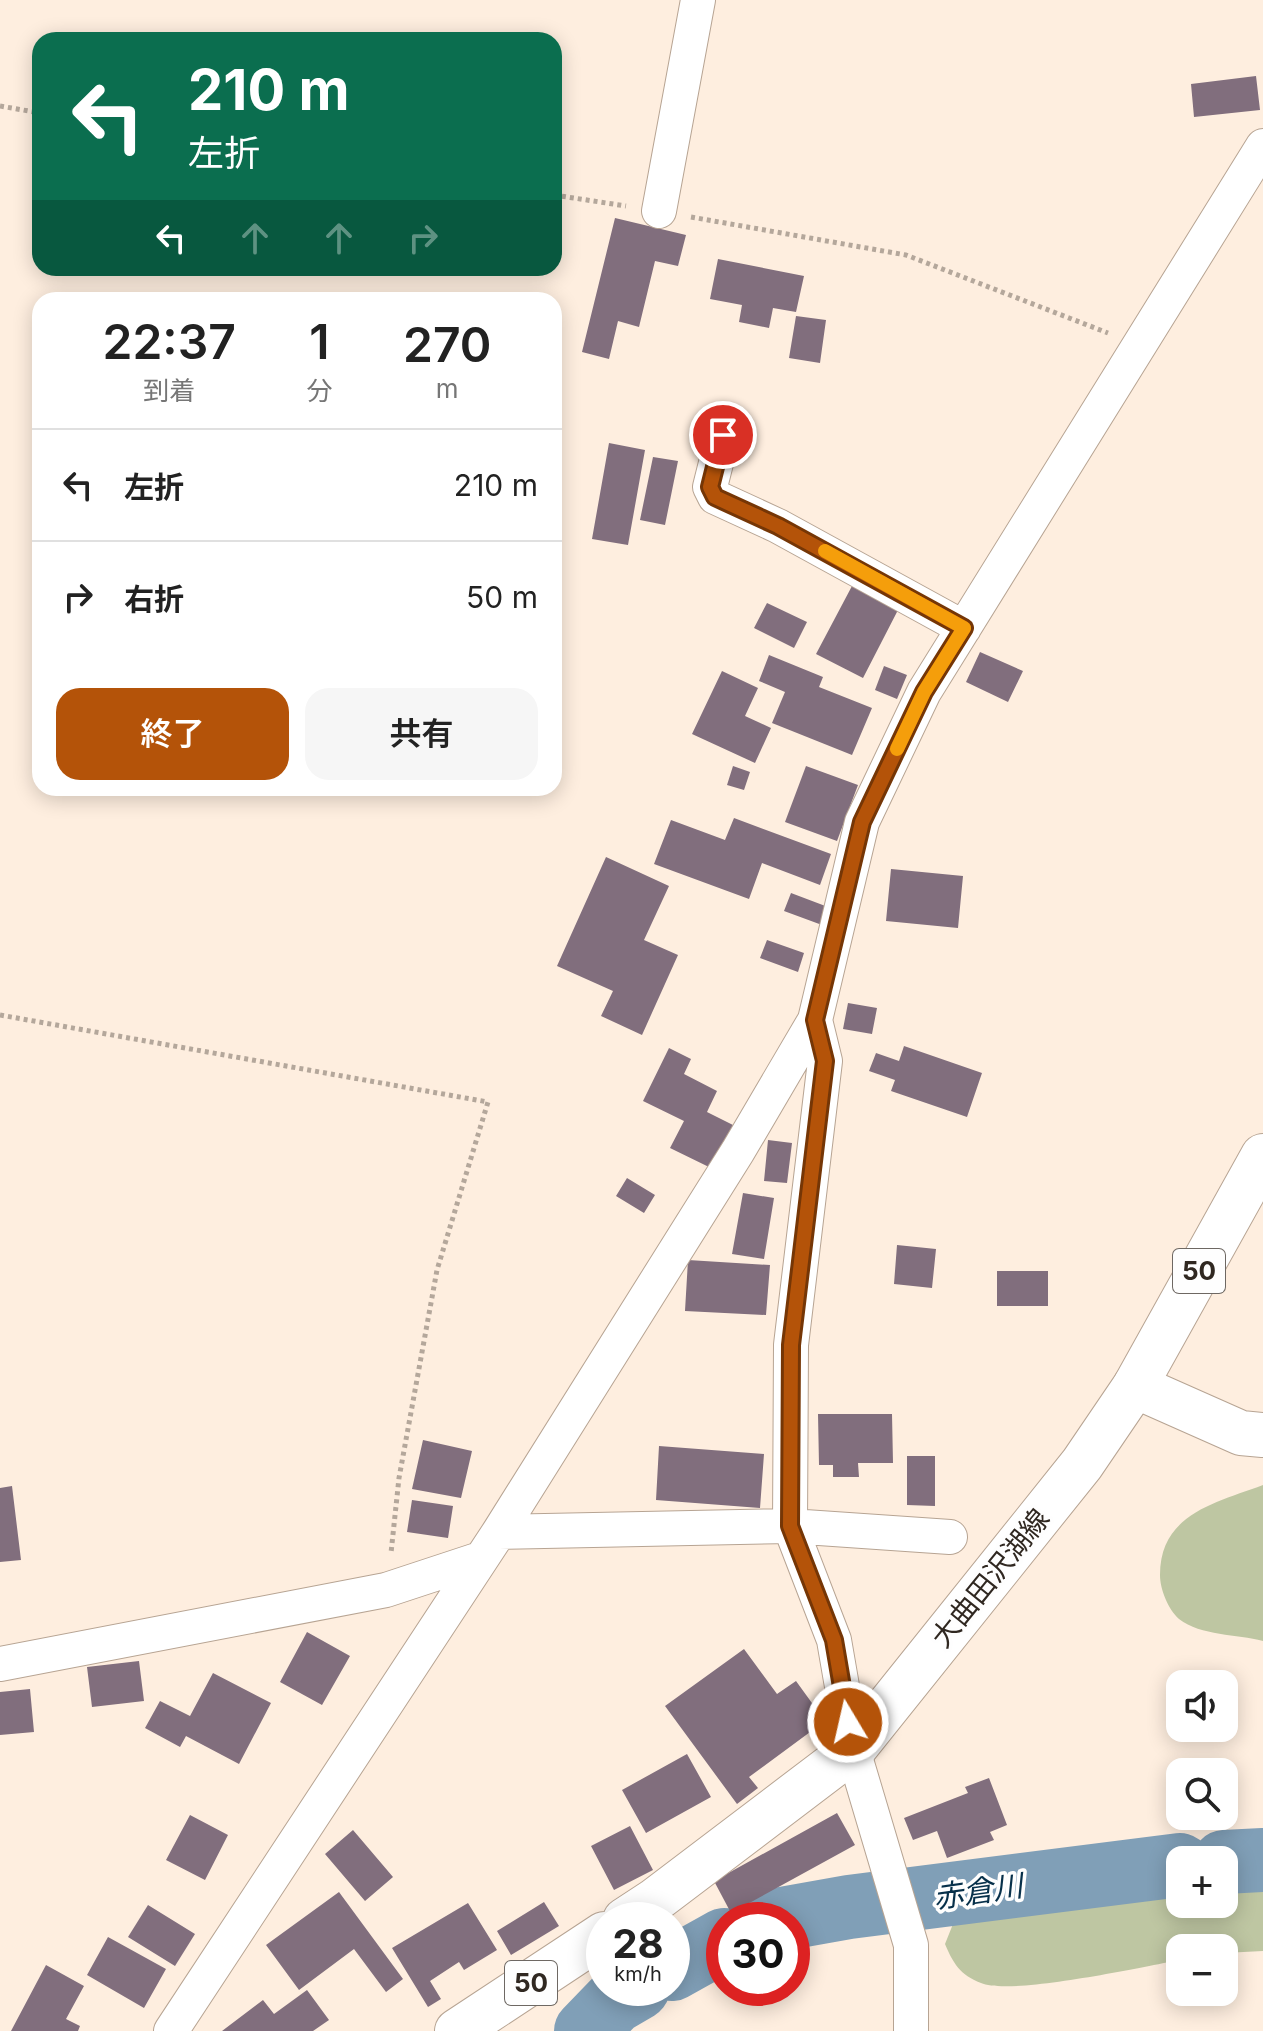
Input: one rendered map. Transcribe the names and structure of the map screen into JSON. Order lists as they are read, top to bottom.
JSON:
{
  "streets": {
    "main road": ["50", "大曲田沢湖線"]
  },
  "water": ["赤倉川"],
  "page": {
    "turn": ["210 m", "左折"],
    "eta": [
      "22:37",
      "到着",
      "1",
      "分",
      "270",
      "m"
    ],
    "list": [
      {
        "name": "左折",
        "value": "210 m"
      },
      {
        "name": "右折",
        "value": "50 m"
      }
    ],
    "buttons": ["終了", "共有"],
    "map_buttons": ["+", "−"],
    "speed": "28 km/h",
    "limit": "30"
  }
}
